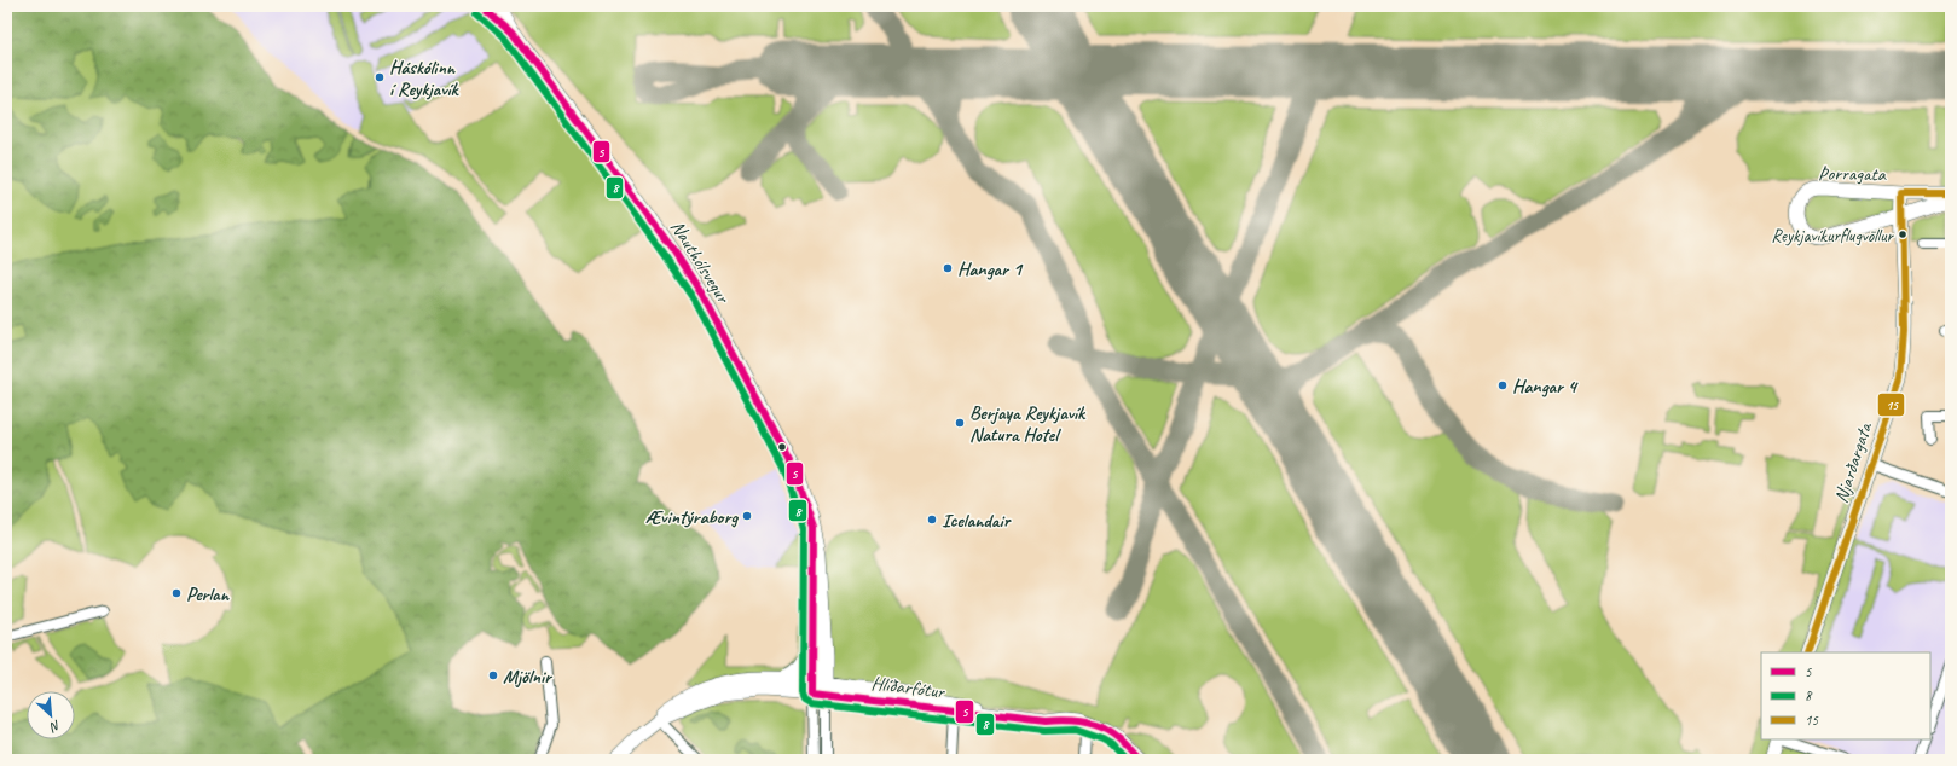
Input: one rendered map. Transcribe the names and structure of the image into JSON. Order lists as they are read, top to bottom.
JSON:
{
  "streets": {
    "street": [
      "Þorragata",
      "Nauthólsvegur",
      "Njarðargata",
      "Hlíðarfótur"
    ]
  },
  "crossings": [
    ["Þorragata", "Njarðargata"],
    ["Nauthólsvegur", "Hlíðarfótur"]
  ],
  "places": [
    "Háskólinn í Reykjavík",
    "Reykjavíkurflugvöllur",
    "Hangar 1",
    "Hangar 4",
    "Berjaya Reykjavík Natura Hotel",
    "Ævintýraborg",
    "Icelandair",
    "Perlan",
    "Mjölnir"
  ],
  "lines": ["transit line 5", "transit line 8", "transit line 15"],
  "legend": ["5", "8", "15"],
  "north": "bottom right"
}
